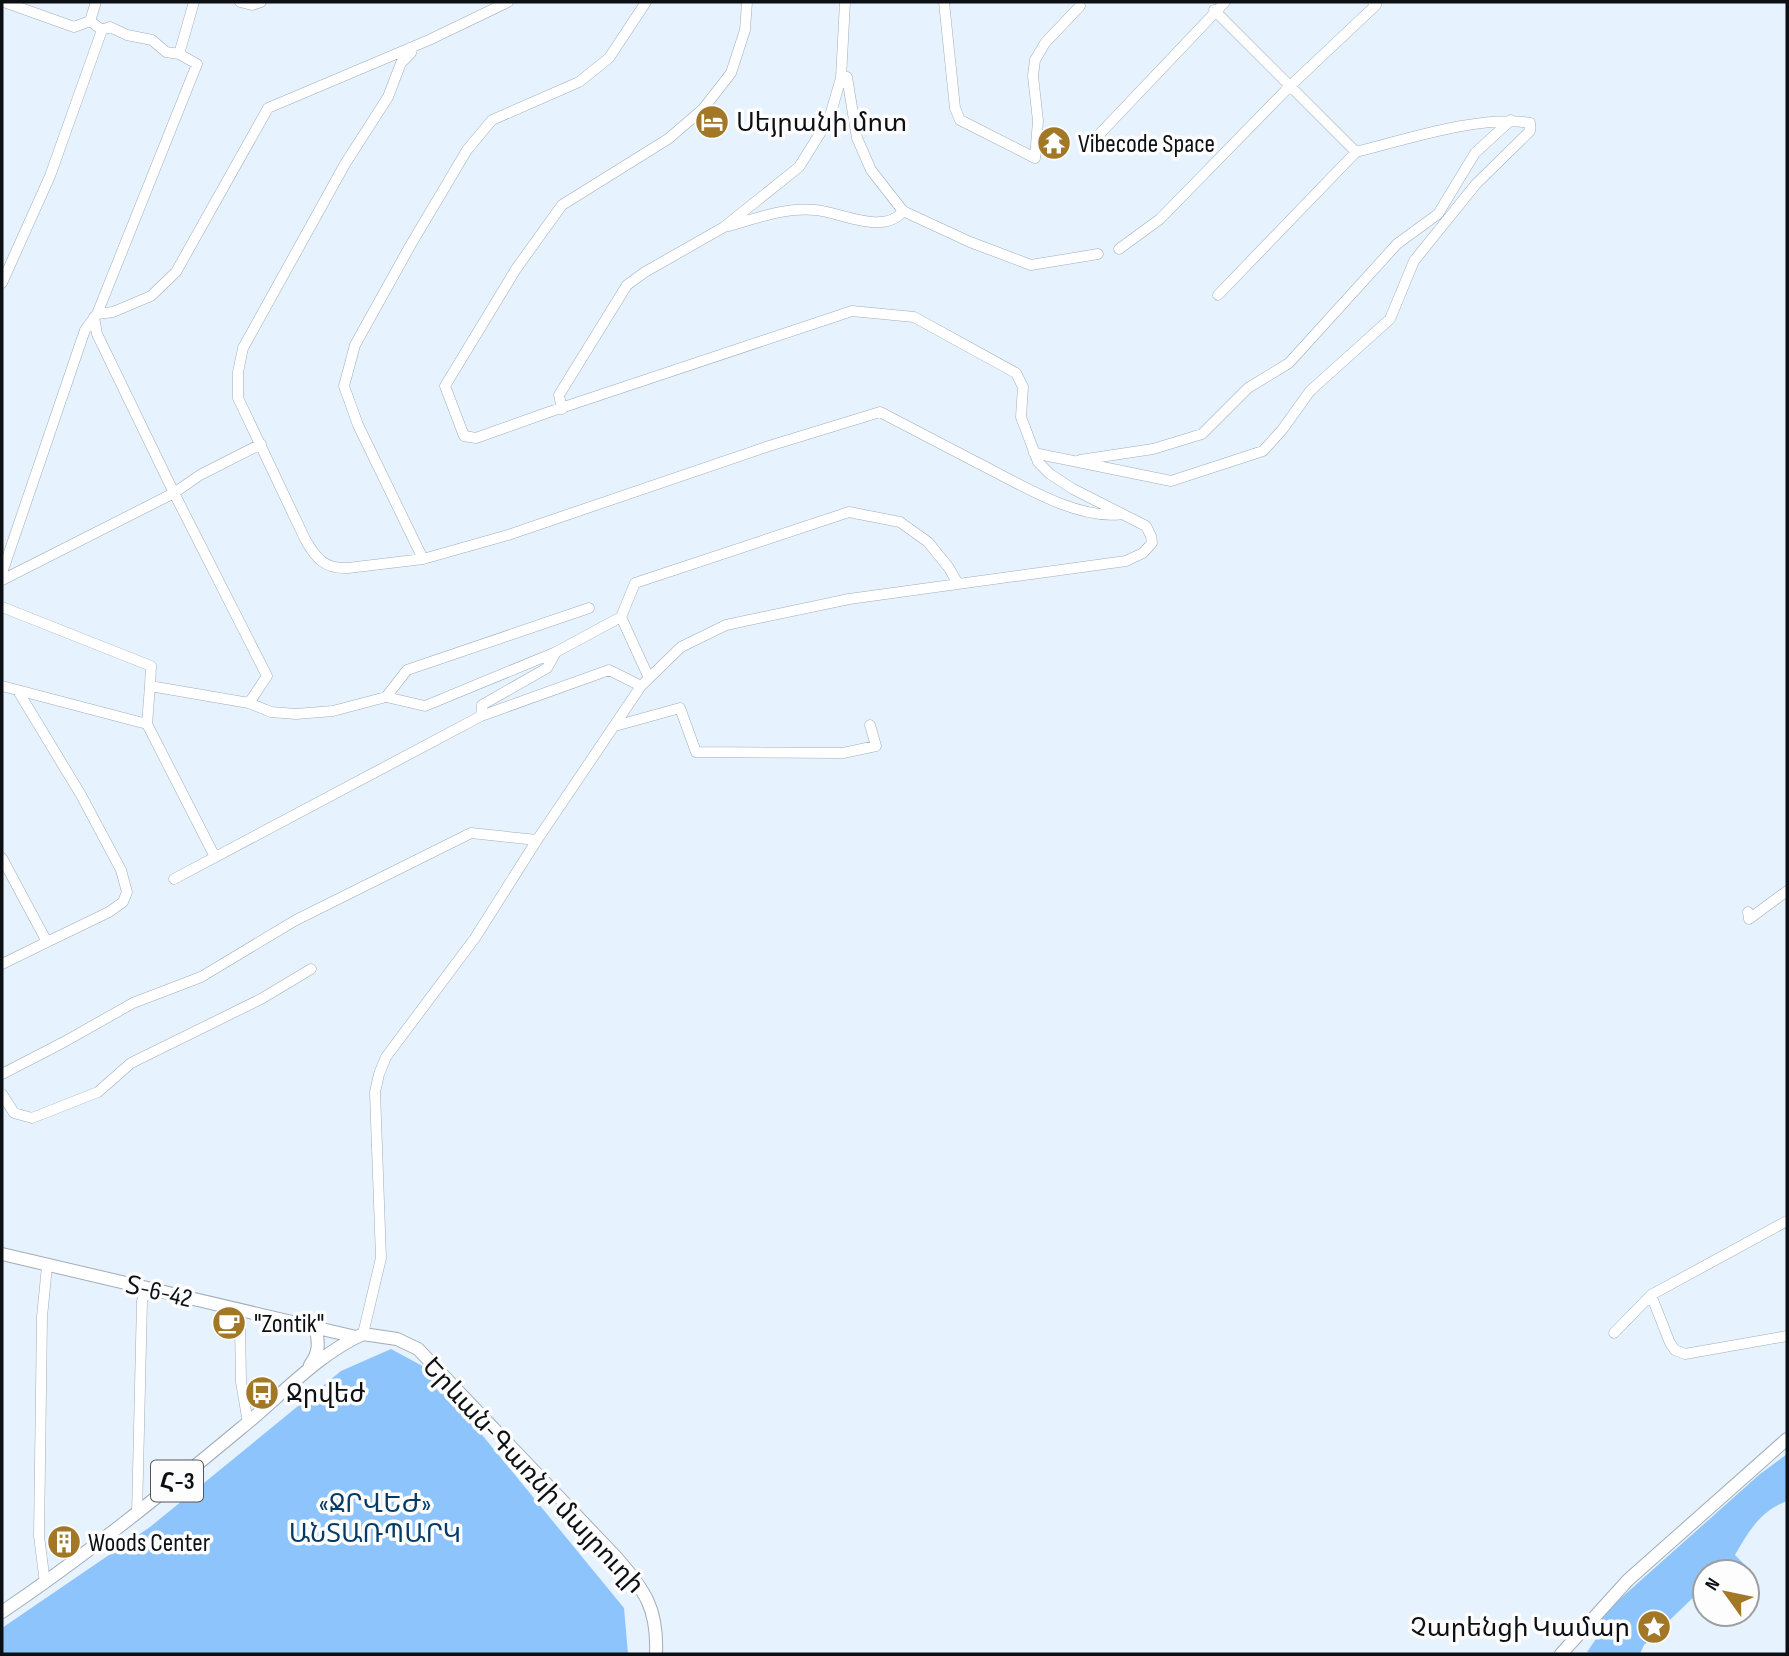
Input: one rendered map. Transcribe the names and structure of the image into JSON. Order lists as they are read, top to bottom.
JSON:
{
  "streets": {
    "main road": ["Տ-6-42", "Երևան-Գառնի մայրուղի", "Հ-3"]
  },
  "crossings": [
    ["Տ-6-42", "Երևան-Գառնի մայրուղի"],
    ["Տ-6-42", "Հ-3"],
    ["Երևան-Գառնի մայրուղի", "Հ-3"]
  ],
  "parks": ["«ՋՐՎԵԺ» ԱՆՏԱՌՊԱՐԿ"],
  "places": {
    "hotel": ["Սեյրանի մոտ"],
    "temple": ["Vibecode Space"],
    "cafe": ["\"Zontik\""],
    "bus stop": ["Ջրվեժ"],
    "building": ["Woods Center"],
    "place": ["Չարենցի Կամար"]
  },
  "north": "top left"
}
